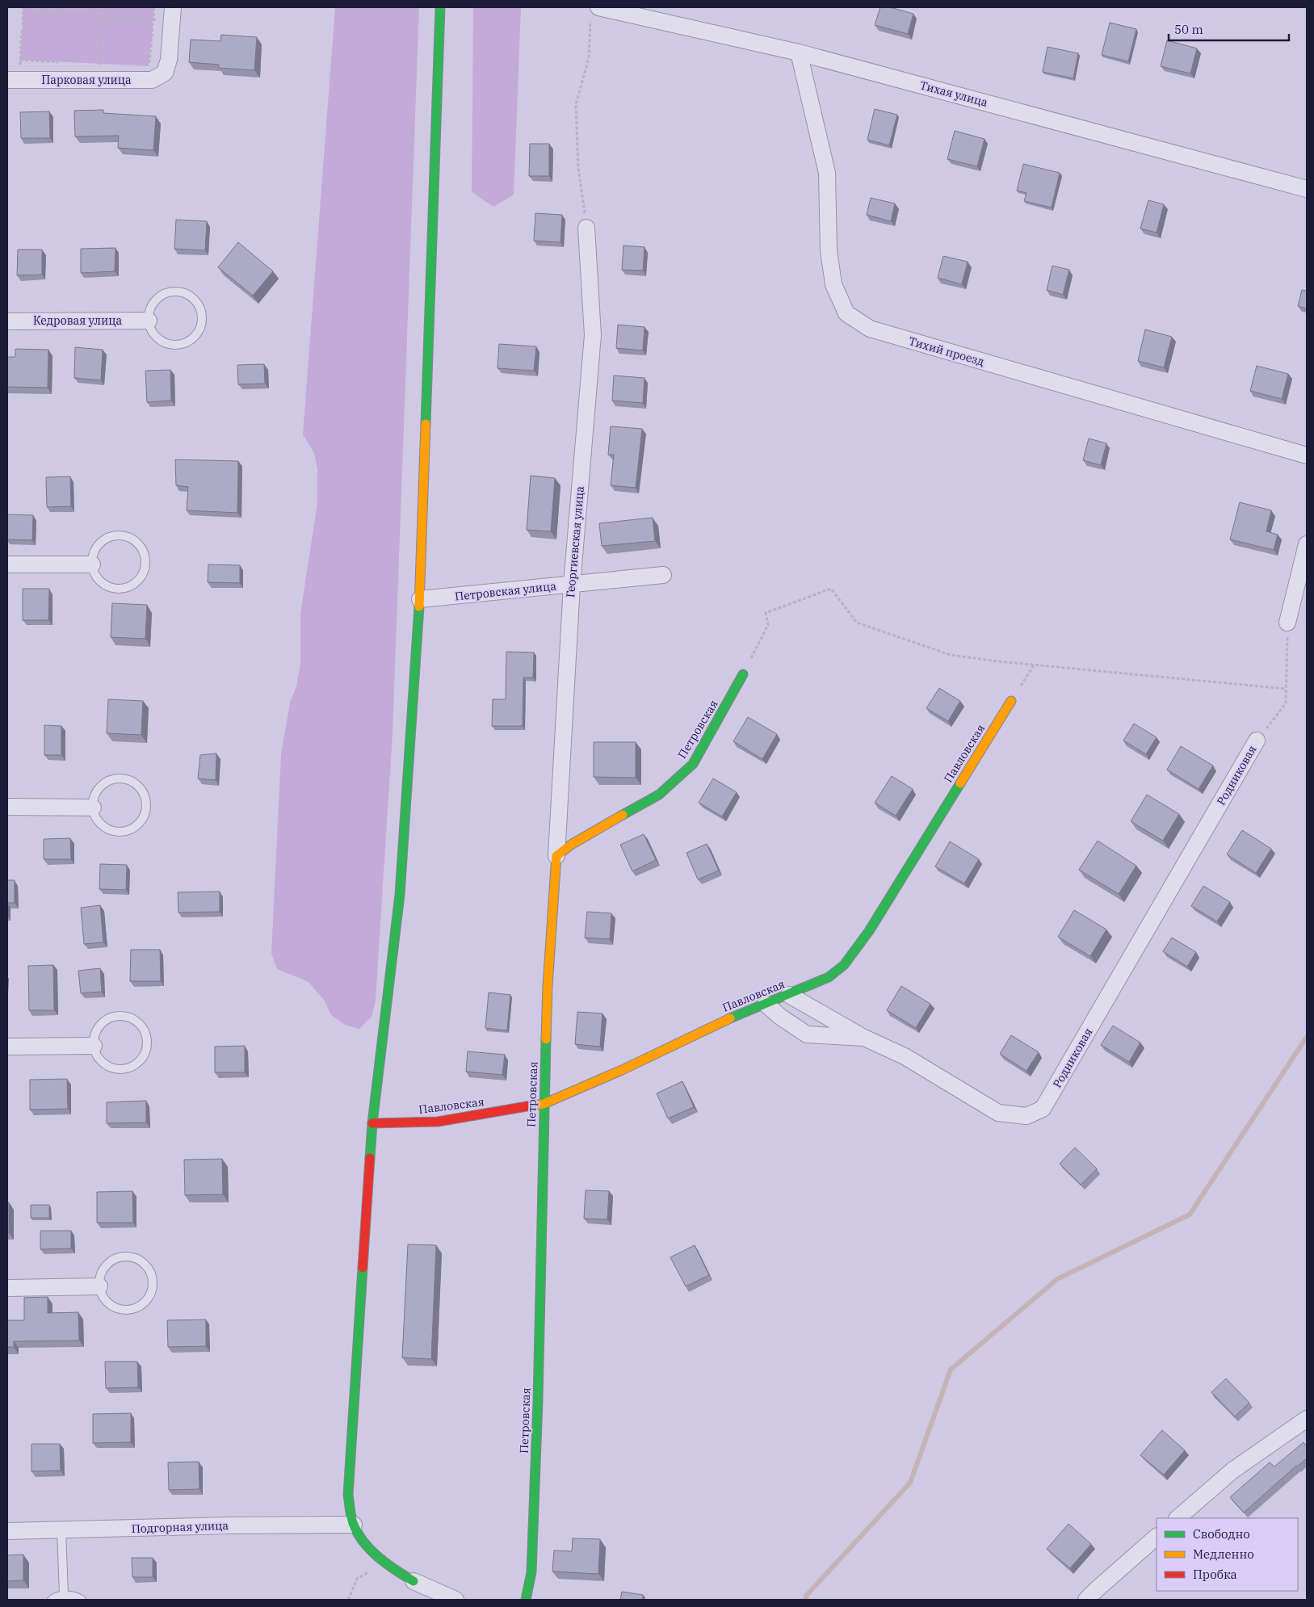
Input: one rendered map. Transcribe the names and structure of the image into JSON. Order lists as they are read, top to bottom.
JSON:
{
  "streets": {
    "street": [
      "Парковая улица",
      "Тихая улица",
      "Кедровая улица",
      "Тихий проезд",
      "Георгиевская улица",
      "Петровская улица",
      "Петровская",
      "Павловская",
      "Родниковая",
      "Подгорная улица"
    ]
  },
  "crossings": [
    ["Тихая улица", "Тихий проезд"],
    ["Георгиевская улица", "Петровская улица"],
    ["Георгиевская улица", "Петровская"],
    ["Петровская", "Павловская"],
    ["Павловская", "Родниковая"]
  ],
  "legend": ["Свободно", "Медленно", "Пробка"],
  "scale_bar": "50 m"
}
